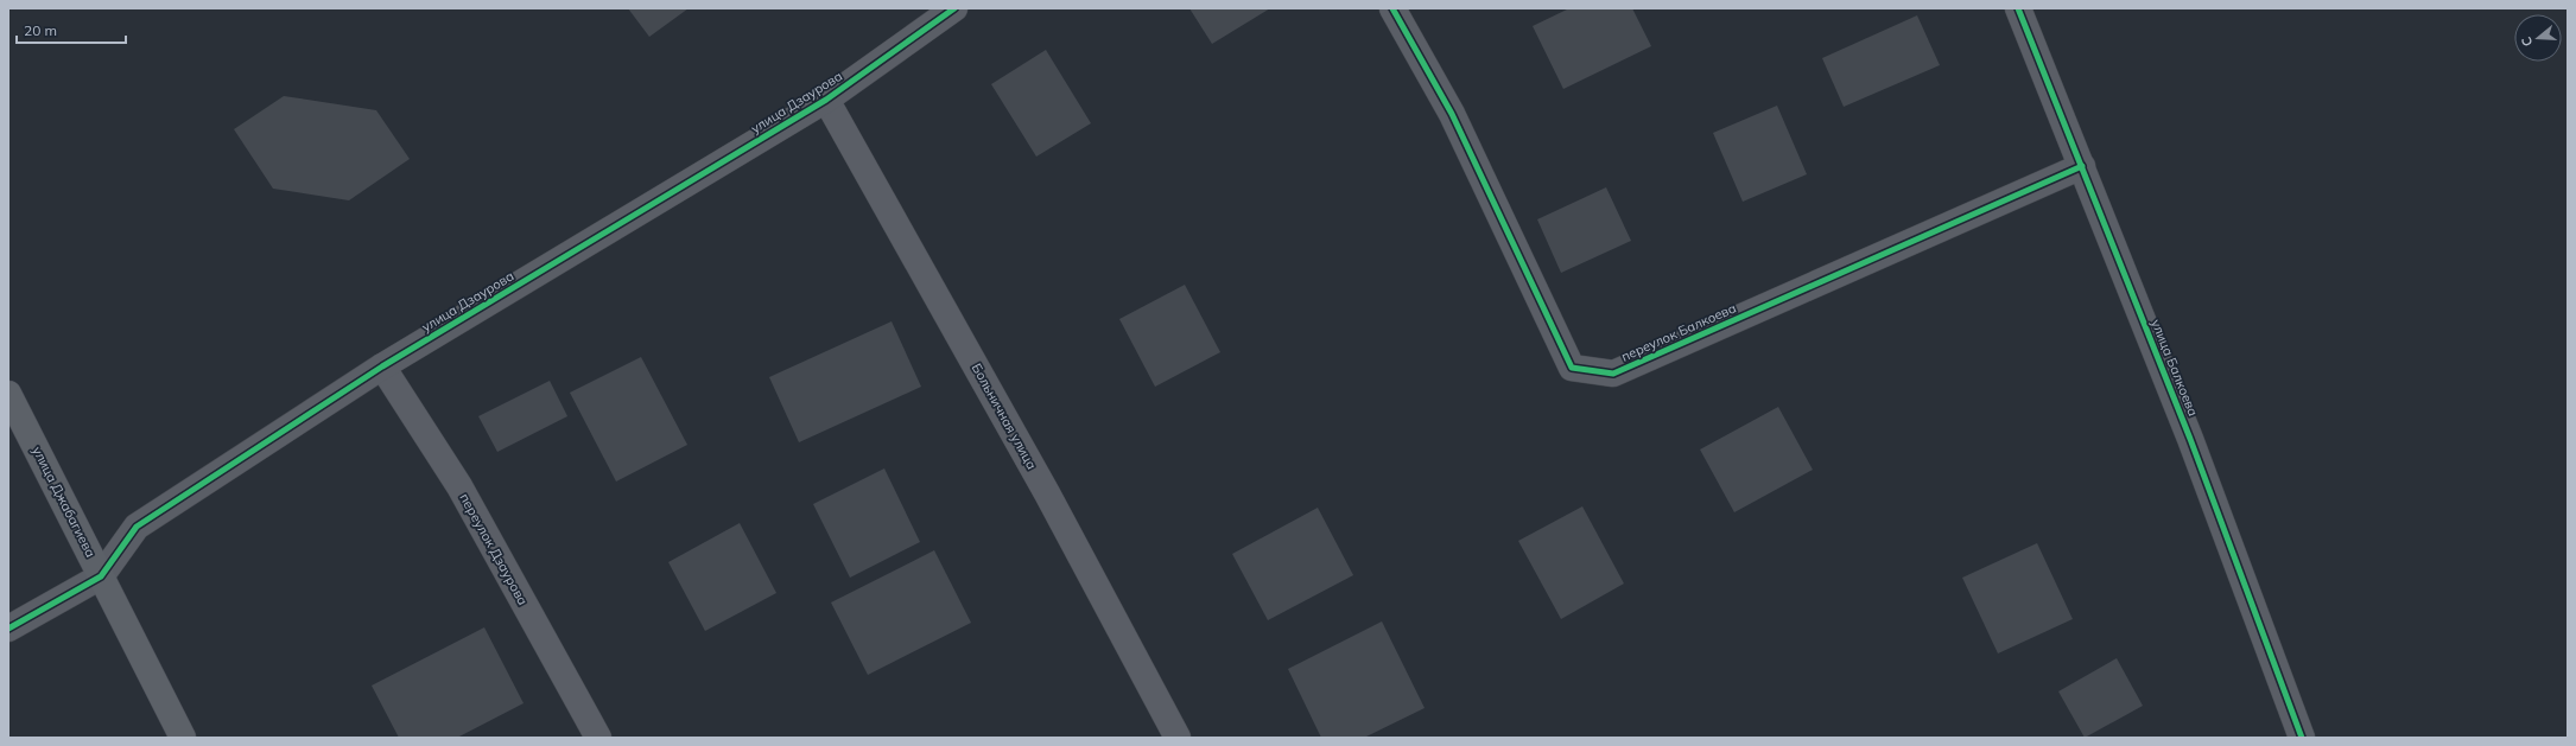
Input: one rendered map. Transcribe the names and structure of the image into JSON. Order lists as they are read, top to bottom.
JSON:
{
  "streets": {
    "main road": ["улица Джабагиева"],
    "street": [
      "улица Дзаурова",
      "переулок Балкоева",
      "улица Балкоева",
      "Больничная улица",
      "переулок Дзаурова"
    ]
  },
  "crossings": [
    ["улица Дзаурова", "Больничная улица"],
    ["улица Дзаурова", "улица Джабагиева"],
    ["улица Дзаурова", "переулок Дзаурова"],
    ["переулок Балкоева", "улица Балкоева"]
  ],
  "scale_bar": "20 m",
  "north": "left"
}
